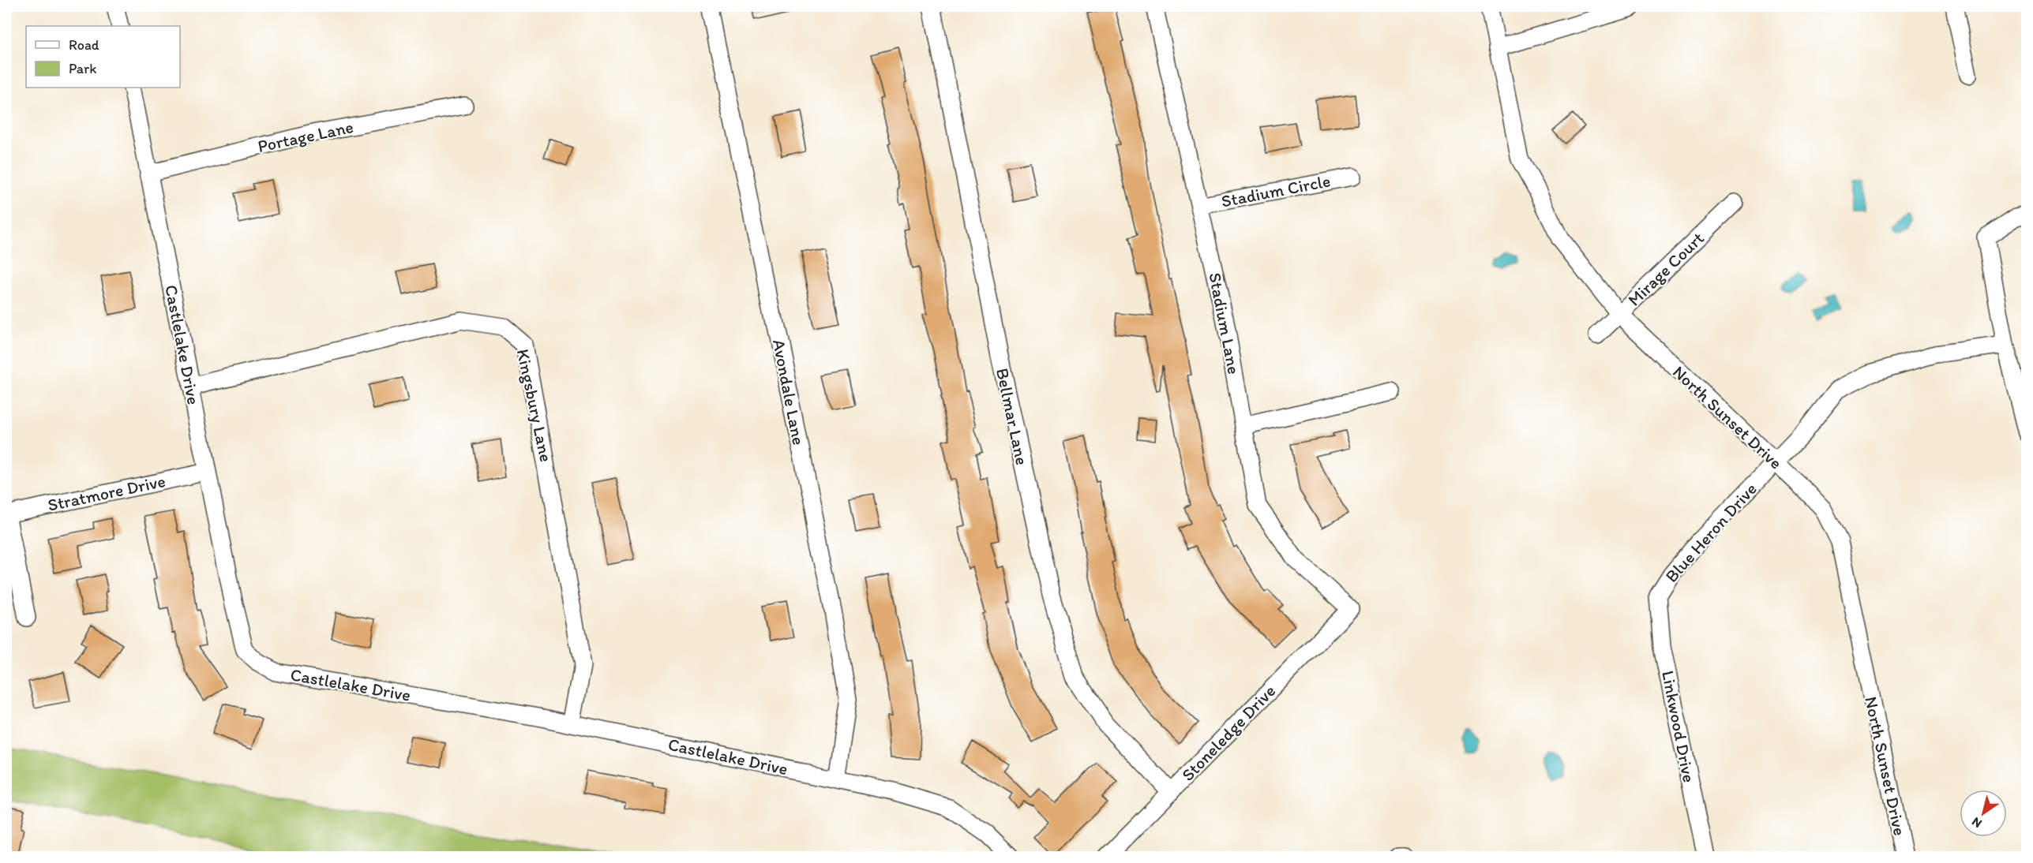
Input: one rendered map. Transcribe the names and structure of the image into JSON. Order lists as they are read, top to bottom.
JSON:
{
  "streets": {
    "street": [
      "Portage Lane",
      "Stadium Circle",
      "Mirage Court",
      "Stadium Lane",
      "Castlelake Drive",
      "Avondale Lane",
      "Kingsbury Lane",
      "Bellmar Lane",
      "North Sunset Drive",
      "Stratmore Drive",
      "Blue Heron Drive",
      "Linkwood Drive",
      "Stoneledge Drive"
    ]
  },
  "crossings": [
    ["Portage Lane", "Castlelake Drive"],
    ["Stadium Circle", "Stadium Lane"],
    ["Mirage Court", "North Sunset Drive"],
    ["Stadium Lane", "Stoneledge Drive"],
    ["Castlelake Drive", "Avondale Lane"],
    ["Castlelake Drive", "Kingsbury Lane"],
    ["Castlelake Drive", "Stratmore Drive"],
    ["Bellmar Lane", "Stoneledge Drive"],
    ["North Sunset Drive", "Blue Heron Drive"],
    ["Blue Heron Drive", "Linkwood Drive"]
  ],
  "legend": ["Road", "Park"],
  "north": "bottom left"
}
